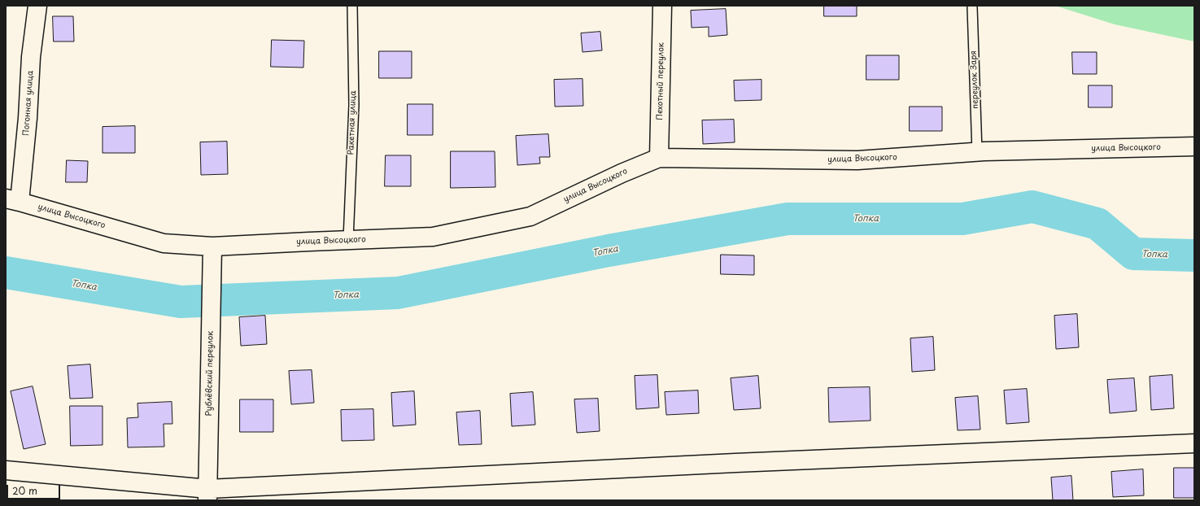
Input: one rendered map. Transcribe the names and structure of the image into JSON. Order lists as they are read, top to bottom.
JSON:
{
  "streets": {
    "street": [
      "Пехотный переулок",
      "Погонная улица",
      "улица Высоцкого",
      "Рублёвский переулок"
    ],
    "lane": ["переулок Заря", "Ракетная улица"]
  },
  "crossings": [
    ["переулок Заря", "улица Высоцкого"],
    ["Пехотный переулок", "улица Высоцкого"],
    ["Погонная улица", "улица Высоцкого"],
    ["Ракетная улица", "улица Высоцкого"],
    ["улица Высоцкого", "Рублёвский переулок"]
  ],
  "water": ["Топка"],
  "scale_bar": "20 m"
}
